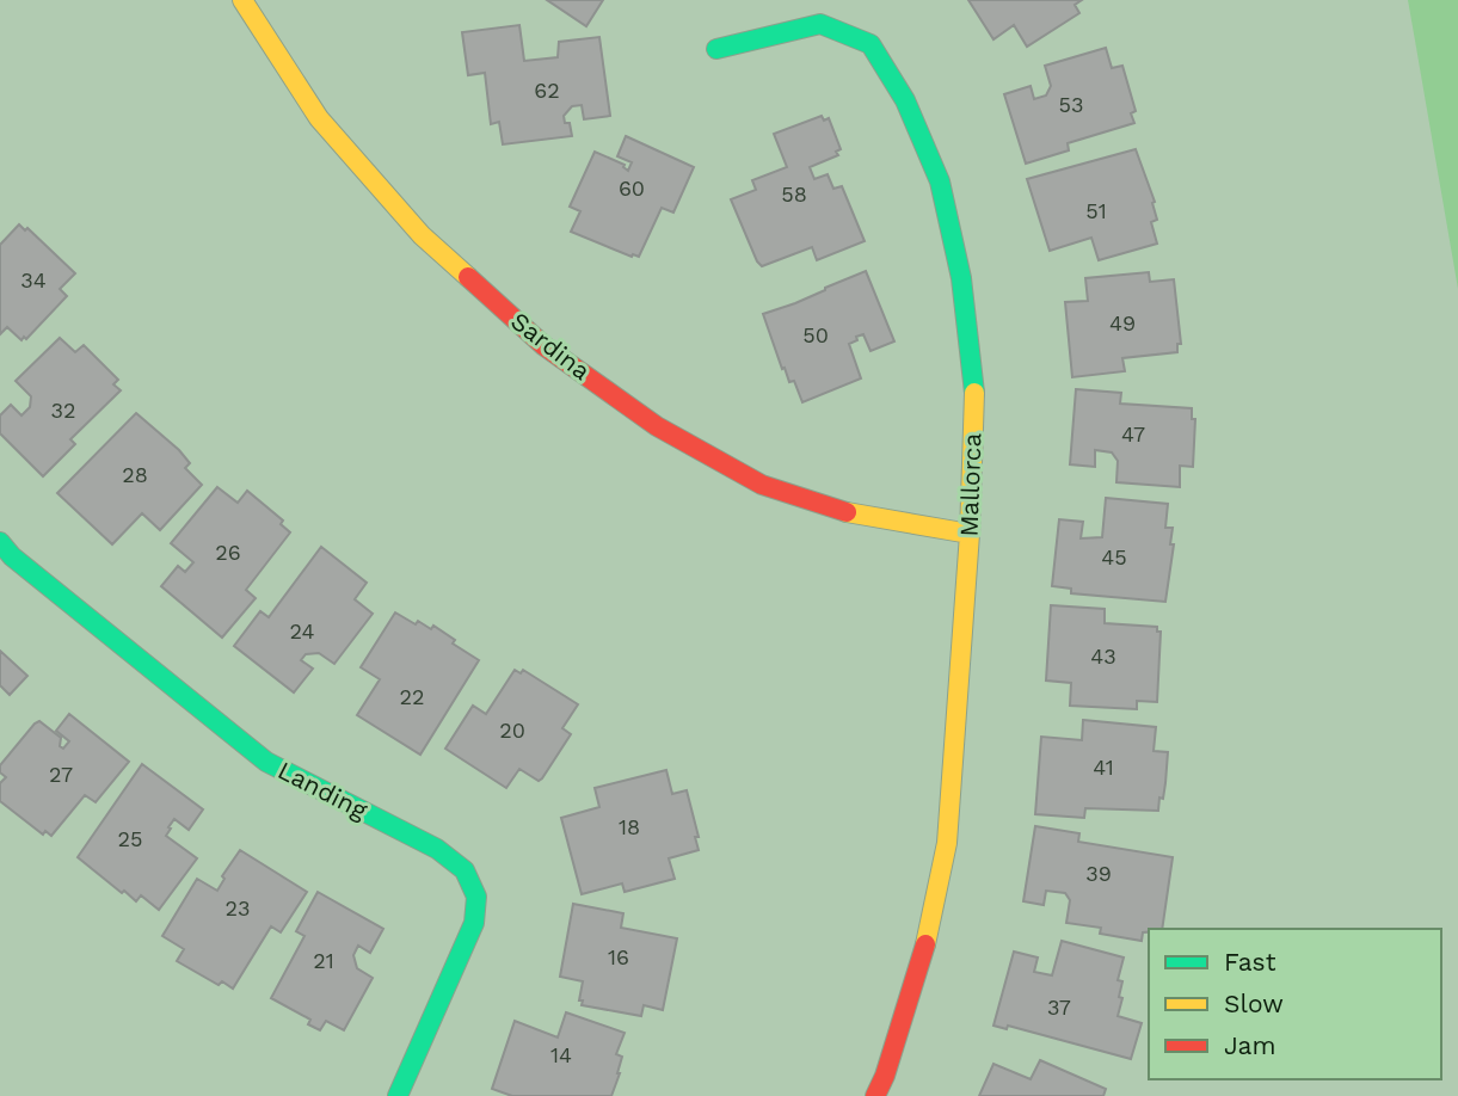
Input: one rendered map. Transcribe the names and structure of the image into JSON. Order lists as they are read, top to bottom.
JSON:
{
  "streets": {
    "street": ["Sardina", "Mallorca", "Landing"]
  },
  "crossings": [
    ["Sardina", "Mallorca"]
  ],
  "house_numbers": [
    "62",
    "53",
    "60",
    "58",
    "51",
    "34",
    "49",
    "50",
    "32",
    "47",
    "28",
    "26",
    "45",
    "24",
    "43",
    "22",
    "20",
    "41",
    "27",
    "18",
    "25",
    "39",
    "23",
    "16",
    "21",
    "37",
    "14"
  ],
  "legend": ["Fast", "Slow", "Jam"]
}
